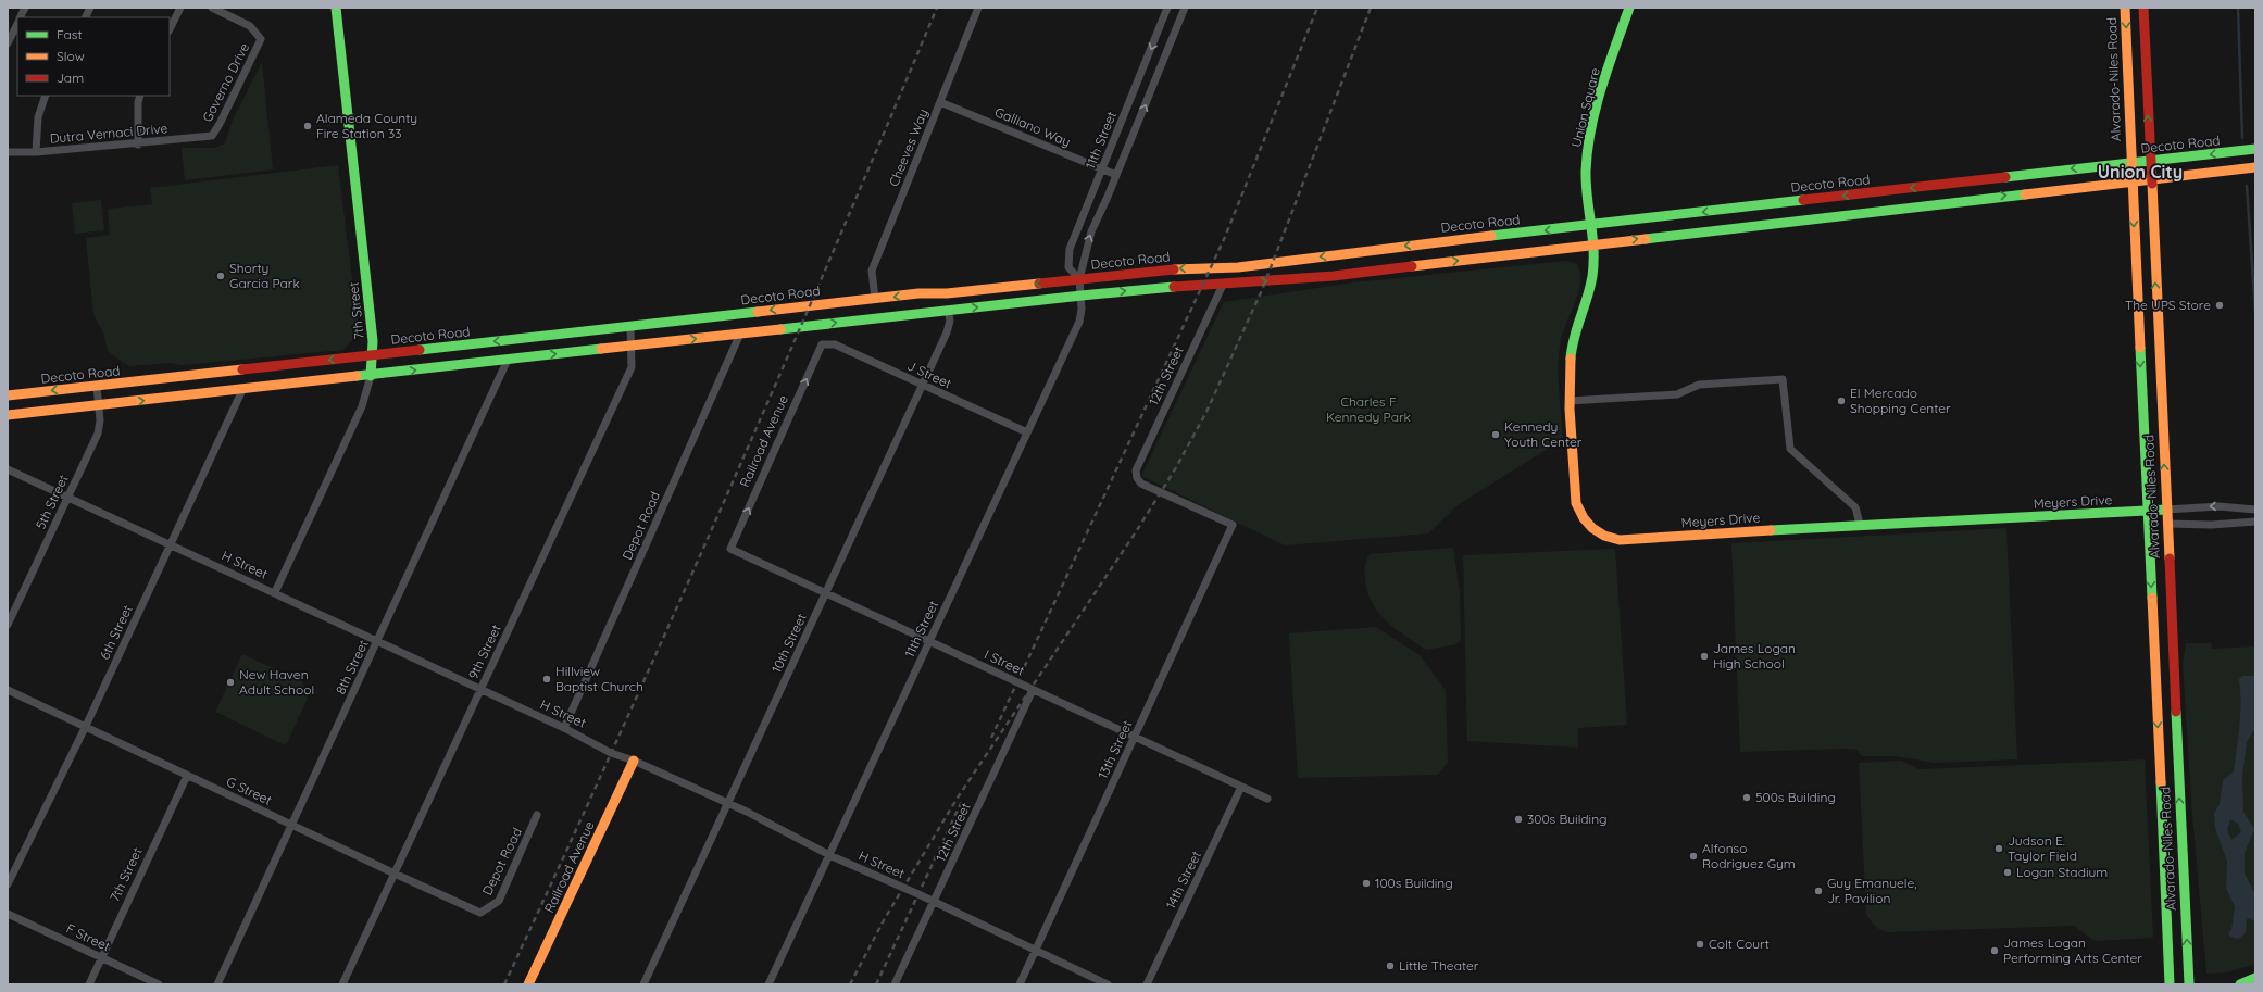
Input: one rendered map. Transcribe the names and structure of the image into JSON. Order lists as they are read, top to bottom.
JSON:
{
  "streets": {
    "main road": [
      "Alvarado-Niles Road",
      "Union Square",
      "Decoto Road",
      "7th Street",
      "Railroad Avenue",
      "Meyers Drive"
    ],
    "street": [
      "Governo Drive",
      "Galliano Way",
      "Dutra Vernaci Drive",
      "11th Street",
      "Cheeves Way",
      "J Street",
      "12th Street",
      "5th Street",
      "Depot Road",
      "H Street",
      "6th Street",
      "10th Street",
      "9th Street",
      "I Street",
      "8th Street",
      "13th Street",
      "G Street",
      "14th Street",
      "F Street"
    ]
  },
  "crossings": [
    ["Alvarado-Niles Road", "Decoto Road"],
    ["Alvarado-Niles Road", "Meyers Drive"],
    ["Governo Drive", "Dutra Vernaci Drive"],
    ["Union Square", "Decoto Road"],
    ["Union Square", "Meyers Drive"],
    ["Galliano Way", "11th Street"],
    ["Galliano Way", "Cheeves Way"],
    ["11th Street", "Decoto Road"],
    ["11th Street", "J Street"],
    ["11th Street", "H Street"],
    ["11th Street", "I Street"],
    ["Decoto Road", "Cheeves Way"],
    ["Decoto Road", "7th Street"],
    ["Decoto Road", "5th Street"],
    ["Decoto Road", "9th Street"],
    ["7th Street", "H Street"],
    ["7th Street", "G Street"],
    ["7th Street", "F Street"],
    ["J Street", "Railroad Avenue"],
    ["J Street", "10th Street"],
    ["12th Street", "H Street"],
    ["12th Street", "I Street"],
    ["12th Street", "13th Street"],
    ["Railroad Avenue", "H Street"],
    ["Railroad Avenue", "I Street"],
    ["5th Street", "H Street"],
    ["Depot Road", "H Street"],
    ["Depot Road", "G Street"],
    ["H Street", "6th Street"],
    ["H Street", "10th Street"],
    ["H Street", "9th Street"],
    ["H Street", "8th Street"],
    ["H Street", "13th Street"],
    ["6th Street", "G Street"],
    ["10th Street", "I Street"],
    ["9th Street", "G Street"],
    ["I Street", "13th Street"],
    ["I Street", "14th Street"],
    ["8th Street", "G Street"]
  ],
  "one_way": ["Railroad Avenue"],
  "districts": ["Union City"],
  "parks": ["Charles F Kennedy Park"],
  "places": [
    "Alameda County Fire Station 33",
    "Shorty Garcia Park",
    "The UPS Store",
    "El Mercado Shopping Center",
    "Kennedy Youth Center",
    "James Logan High School",
    "Hillview Baptist Church",
    "New Haven Adult School",
    "500s Building",
    "300s Building",
    "Judson E. Taylor Field",
    "Alfonso Rodriguez Gym",
    "Logan Stadium",
    "100s Building",
    "Guy Emanuele, Jr. Pavilion",
    "Colt Court",
    "James Logan Performing Arts Center",
    "Little Theater"
  ],
  "legend": ["Fast", "Slow", "Jam"]
}
